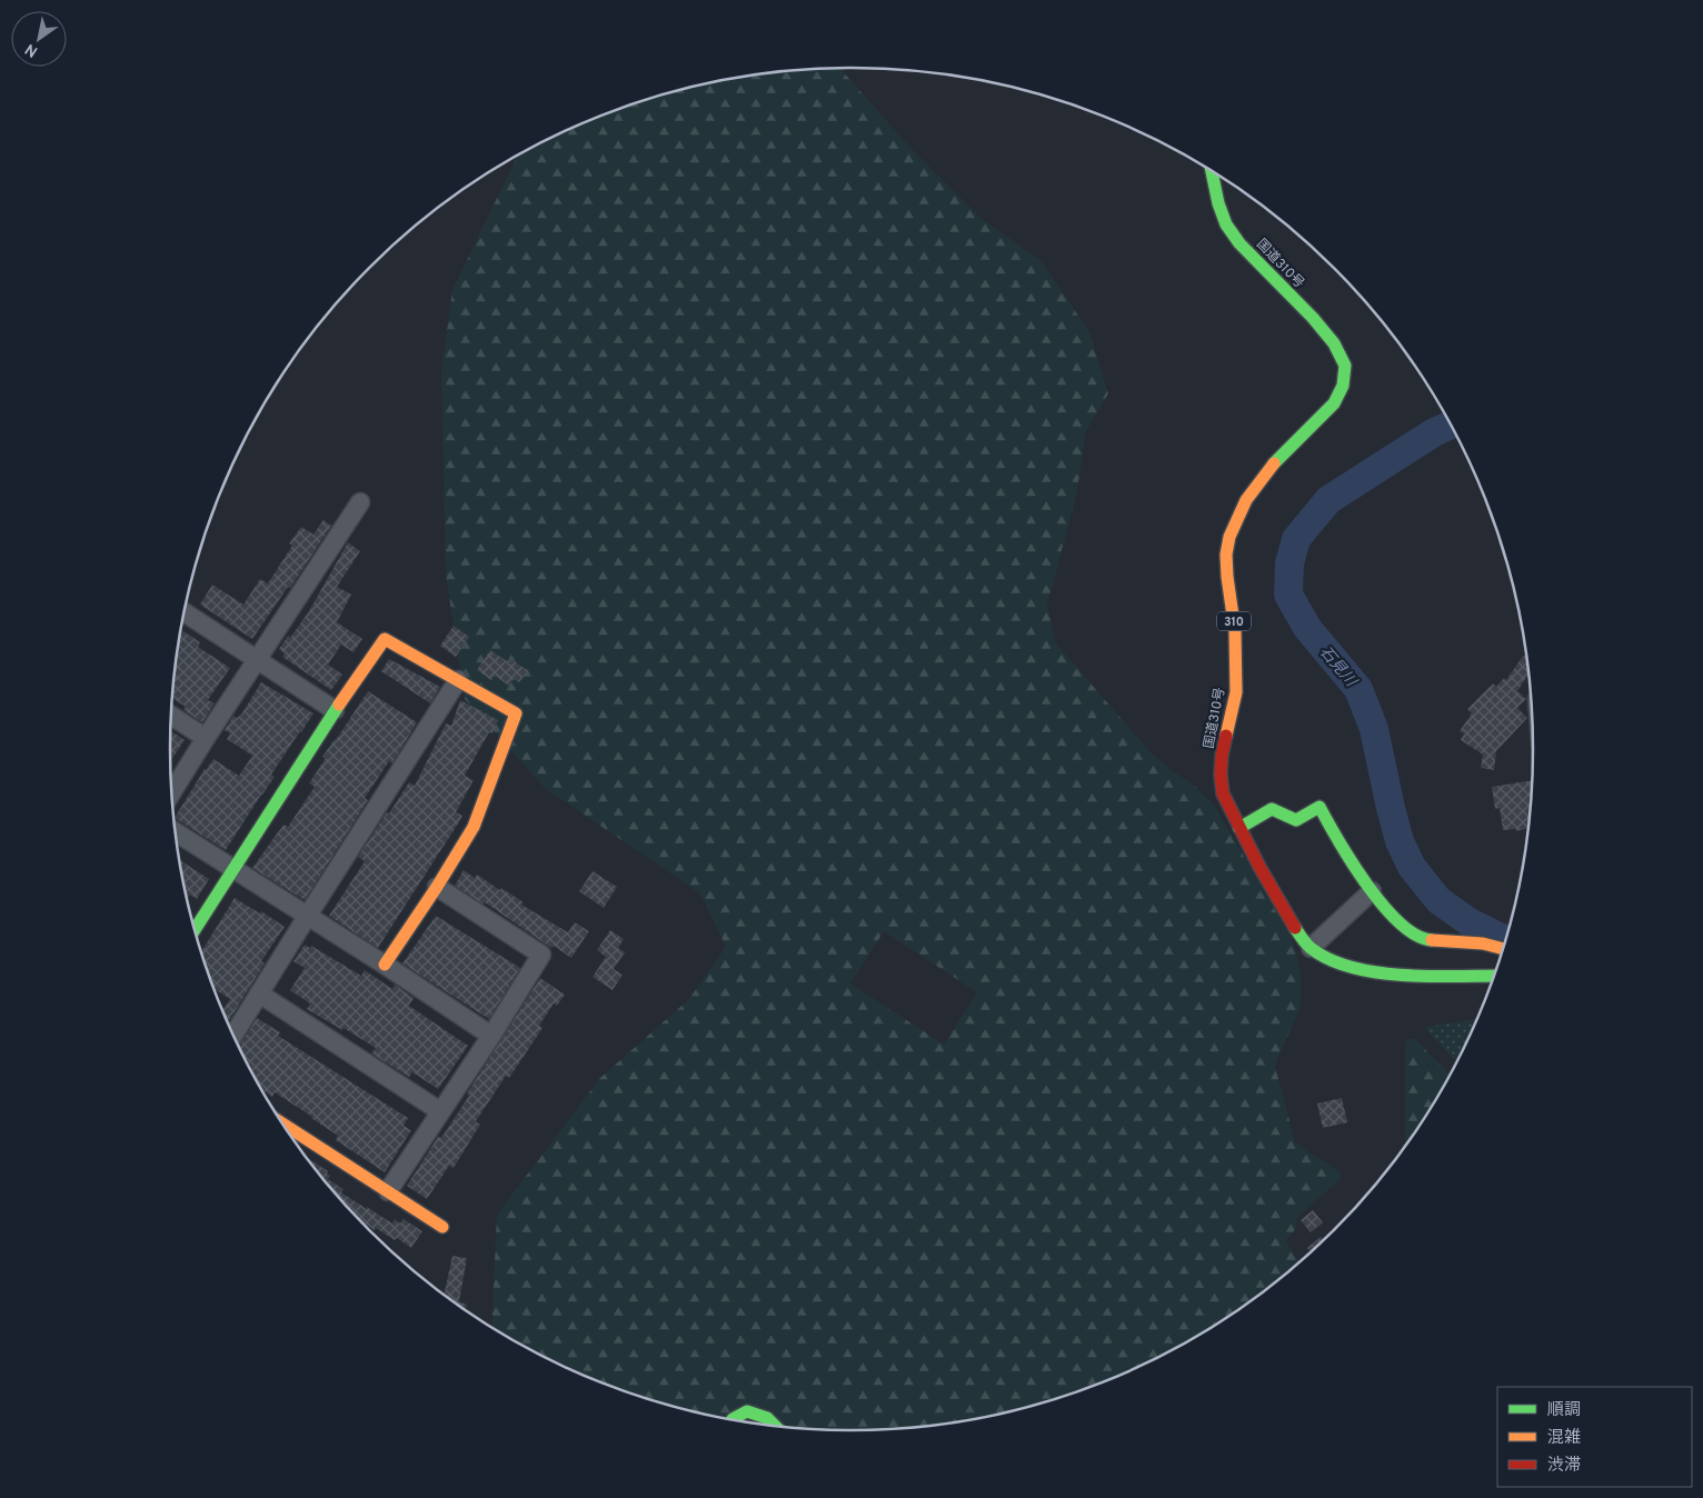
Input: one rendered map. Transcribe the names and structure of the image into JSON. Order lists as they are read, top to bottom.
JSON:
{
  "streets": {
    "main road": ["国道310号", "310"]
  },
  "water": ["石見川"],
  "legend": ["順調", "混雑", "渋滞"],
  "north": "bottom left"
}
